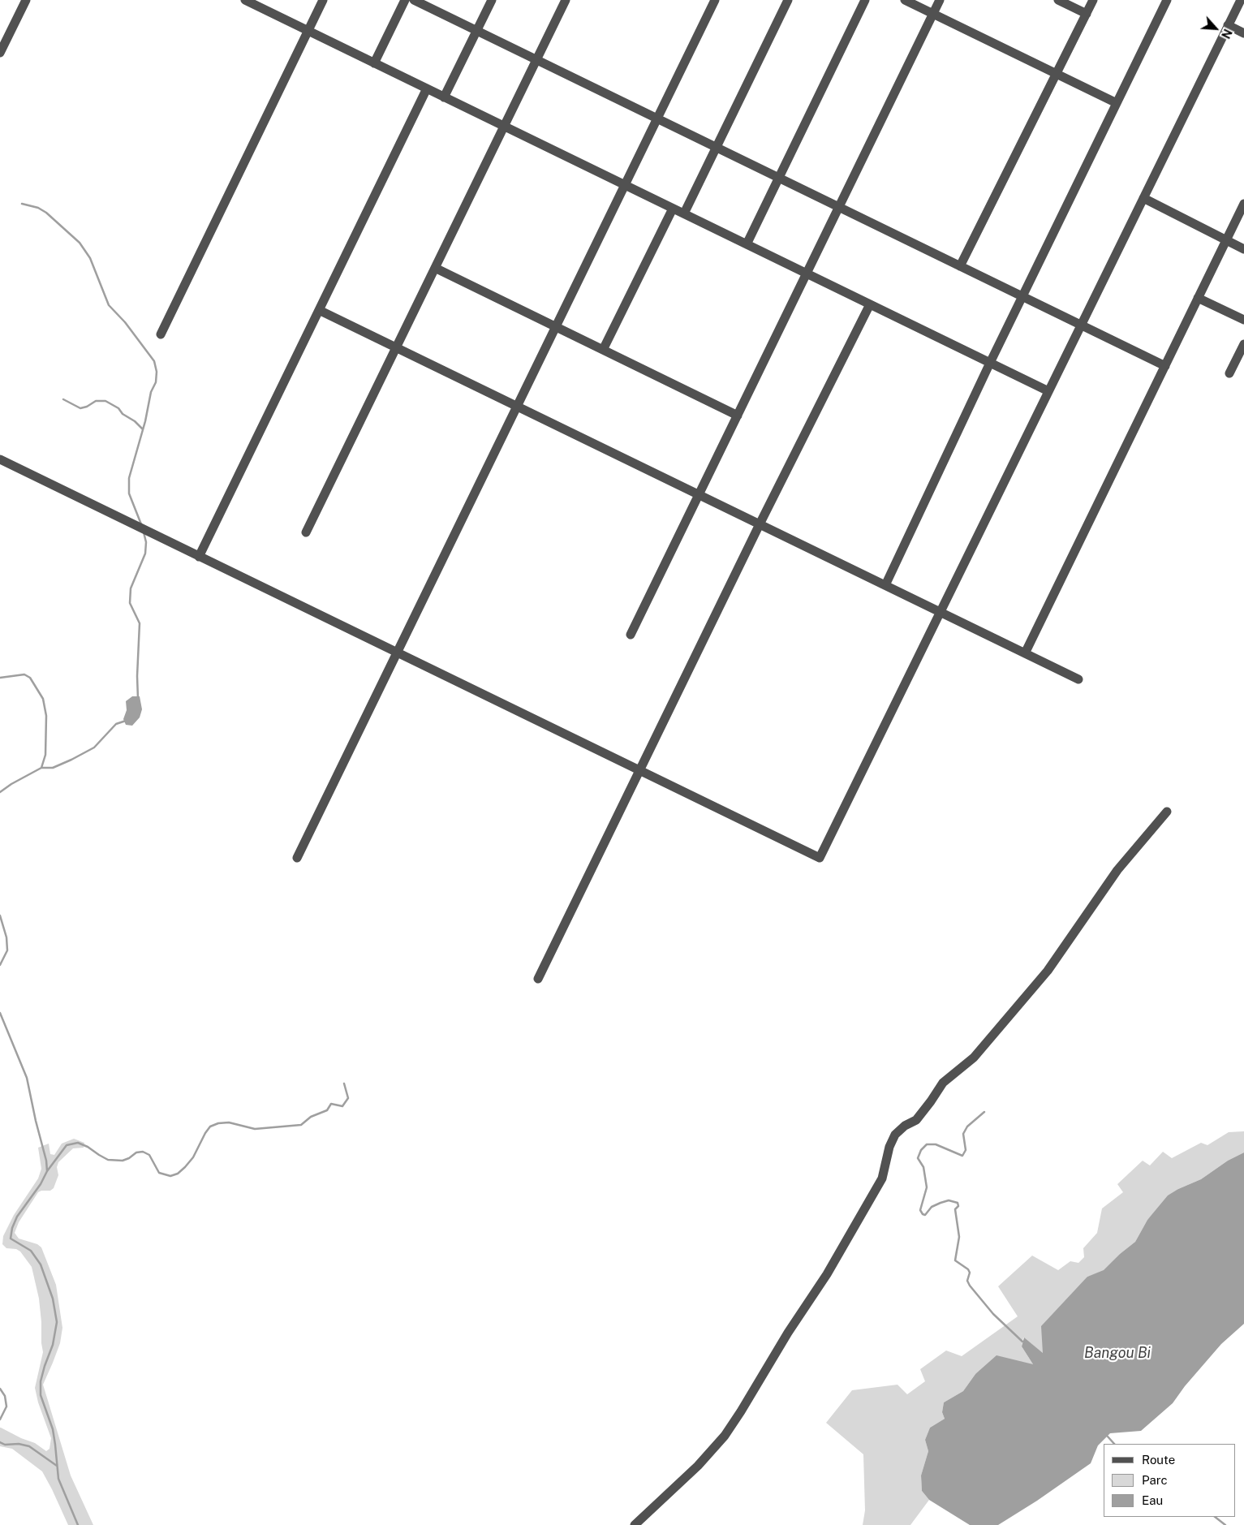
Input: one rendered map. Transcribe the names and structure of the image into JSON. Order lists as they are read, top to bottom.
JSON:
{
  "water": ["Bangou Bi"],
  "legend": ["Route", "Parc", "Eau"],
  "north": "bottom right"
}
